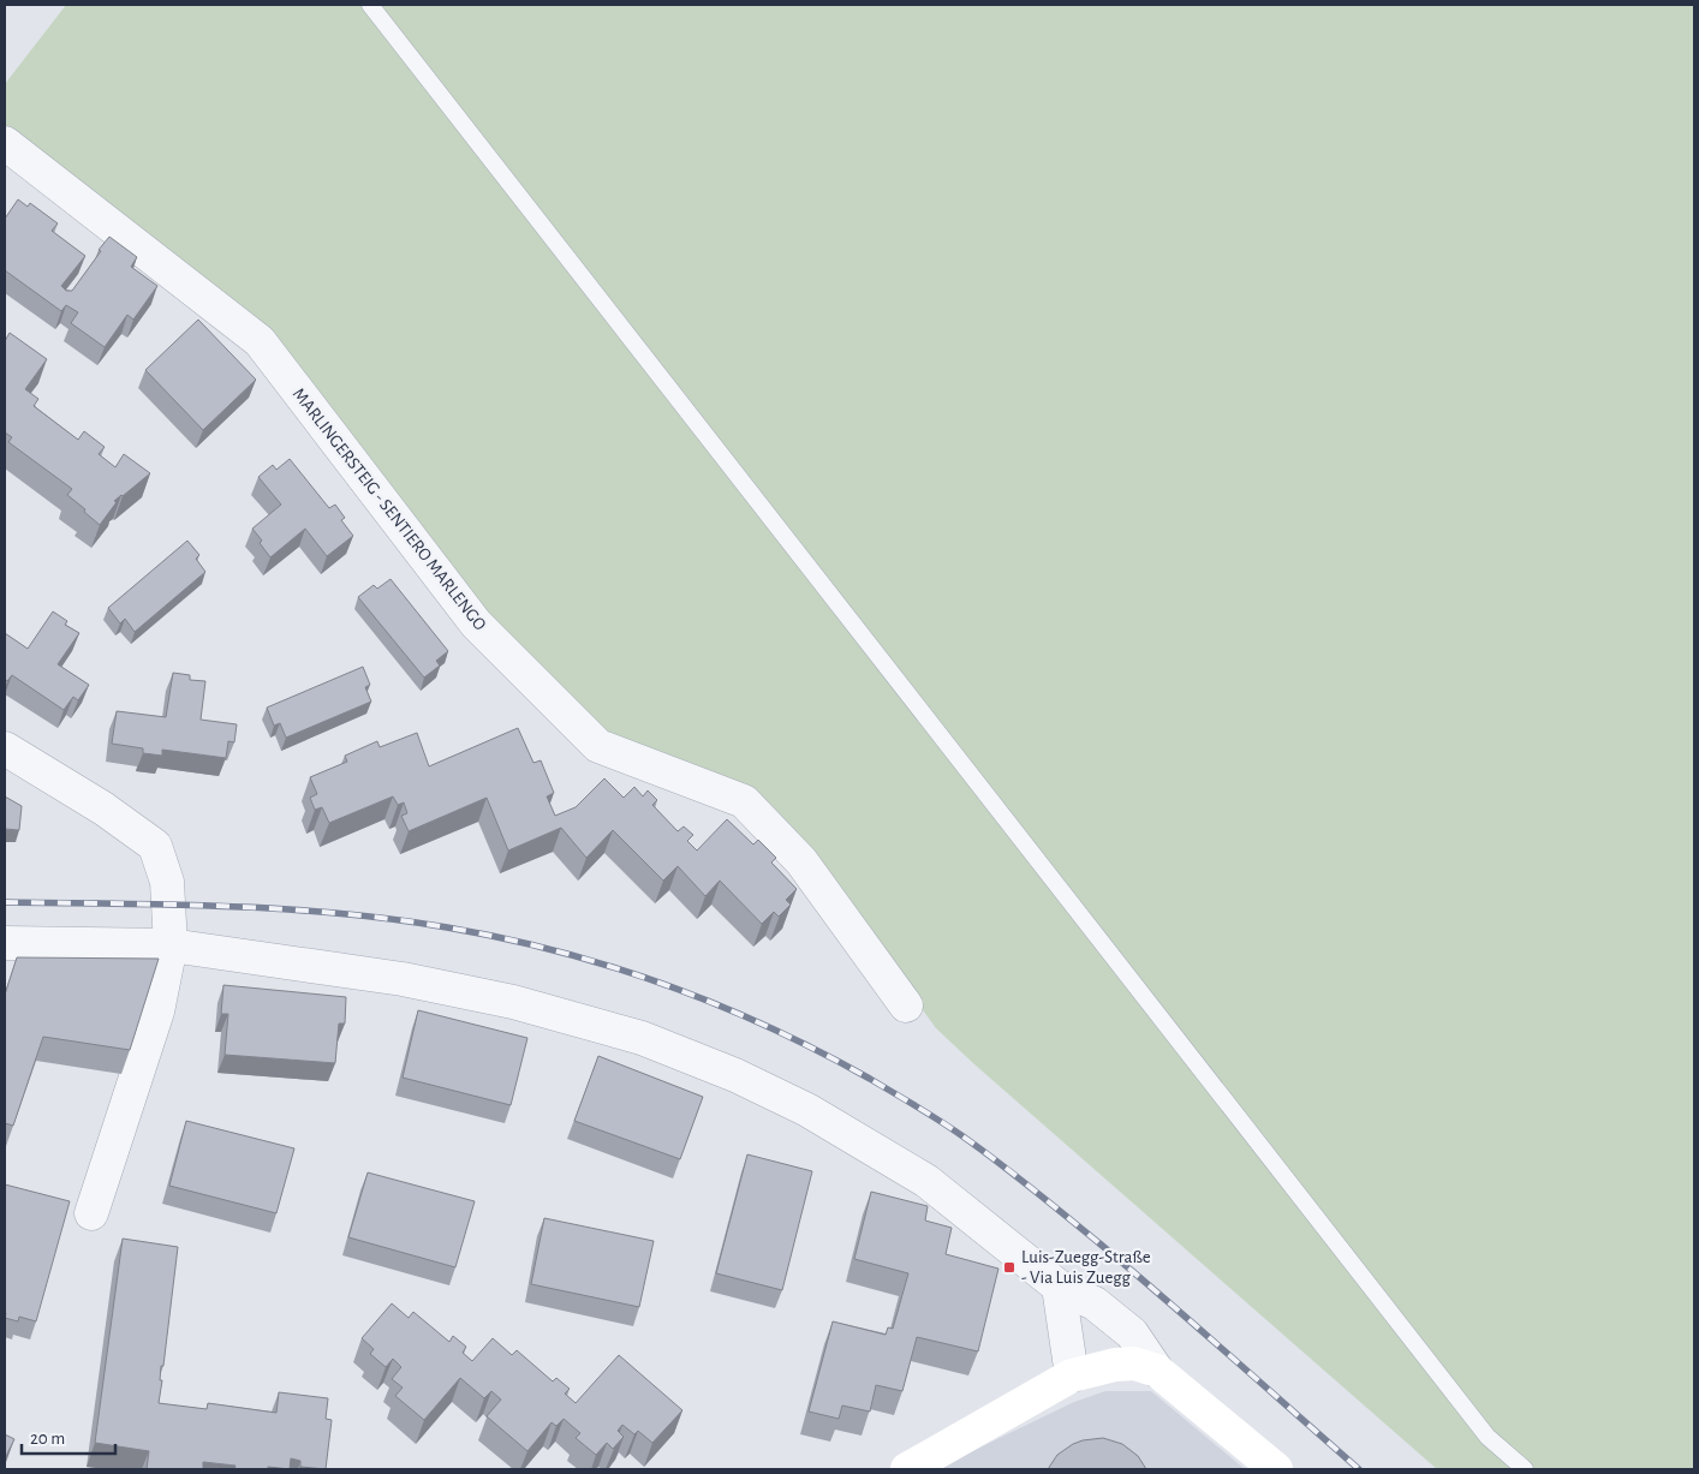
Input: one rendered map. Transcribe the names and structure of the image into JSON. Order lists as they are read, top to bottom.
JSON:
{
  "streets": {
    "street": ["MARLINGERSTEIG - SENTIERO MARLENGO"]
  },
  "places": {
    "transit": ["Luis-Zuegg-Straße - Via Luis Zuegg"]
  },
  "scale_bar": "20 m"
}
